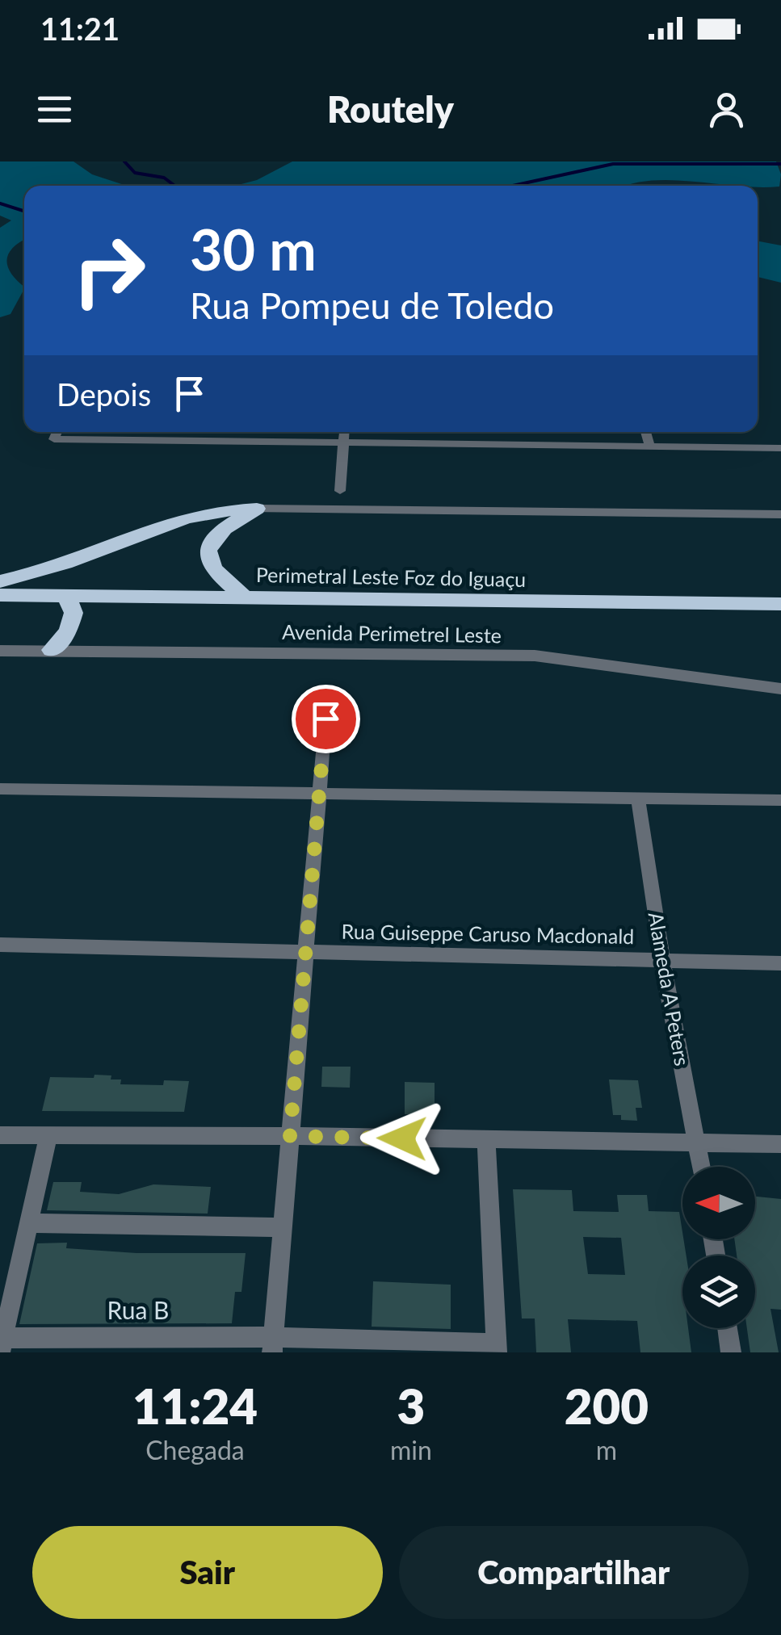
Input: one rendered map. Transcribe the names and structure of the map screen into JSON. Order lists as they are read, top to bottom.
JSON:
{
  "streets": {
    "highway": ["Perimetral Leste Foz do Iguaçu"],
    "street": [
      "Avenida Perimetrel Leste",
      "Rua Guiseppe Caruso Macdonald",
      "Alameda A Peters",
      "Rua B"
    ]
  },
  "crossings": [
    ["Rua Guiseppe Caruso Macdonald", "Alameda A Peters"]
  ],
  "north": "left",
  "page": {
    "status": "11:21",
    "header": "Routely",
    "turn": ["30 m", "Rua Pompeu de Toledo"],
    "then": "Depois",
    "eta": [
      "11:24",
      "Chegada",
      "3",
      "min",
      "200",
      "m"
    ],
    "buttons": ["Sair", "Compartilhar"]
  }
}
